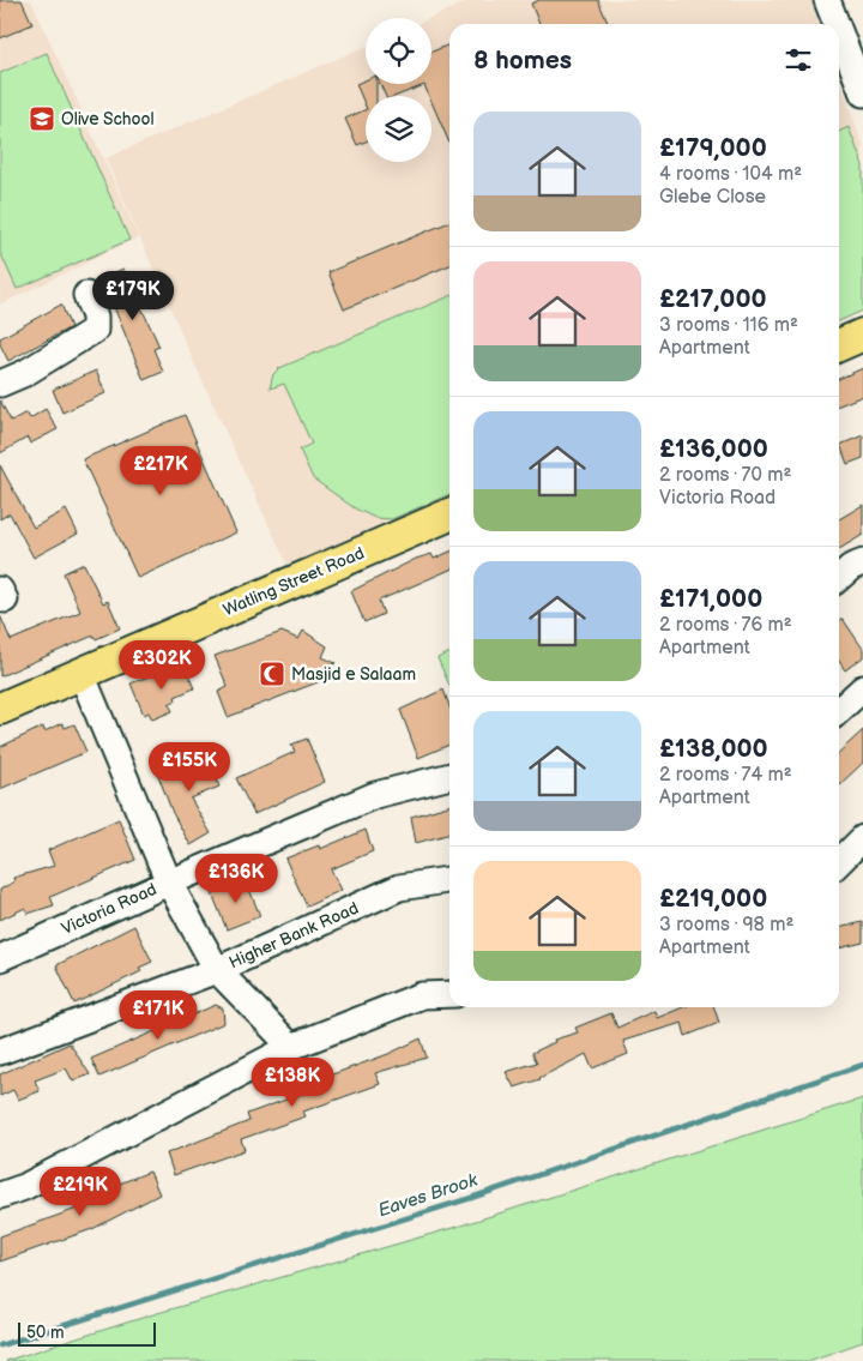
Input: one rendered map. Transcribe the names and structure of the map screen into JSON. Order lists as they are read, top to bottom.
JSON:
{
  "streets": {
    "main road": ["Watling Street Road"],
    "street": ["Victoria Road", "Higher Bank Road"]
  },
  "water": ["Eaves Brook"],
  "places": {
    "school or university": ["Olive School"],
    "mosque": ["Masjid e Salaam"]
  },
  "scale_bar": "50 m",
  "page": {
    "heading": "8 homes",
    "list": [
      {
        "name": "£179,000",
        "note": "4 rooms · 104 m² · Glebe Close"
      },
      {
        "name": "£217,000",
        "note": "3 rooms · 116 m² · Apartment"
      },
      {
        "name": "£136,000",
        "note": "2 rooms · 70 m² · Victoria Road"
      },
      {
        "name": "£171,000",
        "note": "2 rooms · 76 m² · Apartment"
      },
      {
        "name": "£138,000",
        "note": "2 rooms · 74 m² · Apartment"
      },
      {
        "name": "£219,000",
        "note": "3 rooms · 98 m² · Apartment"
      }
    ],
    "price": [
      "£179K",
      "£217K",
      "£302K",
      "£155K",
      "£136K",
      "£171K",
      "£138K",
      "£219K"
    ],
    "scale": "50 m"
  }
}
